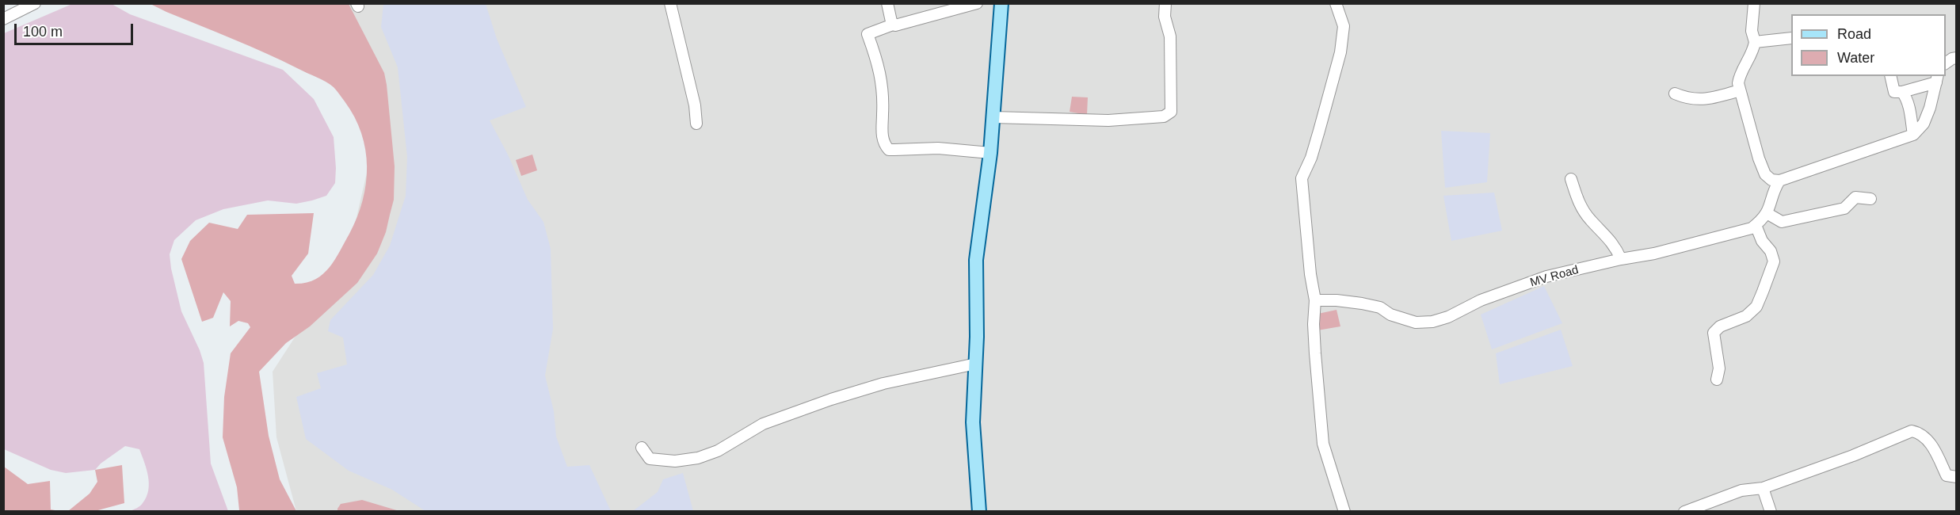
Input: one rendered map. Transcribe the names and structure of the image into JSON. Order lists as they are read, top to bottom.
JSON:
{
  "streets": {
    "street": ["MV Road"]
  },
  "legend": ["Road", "Water"],
  "scale_bar": "100 m"
}
